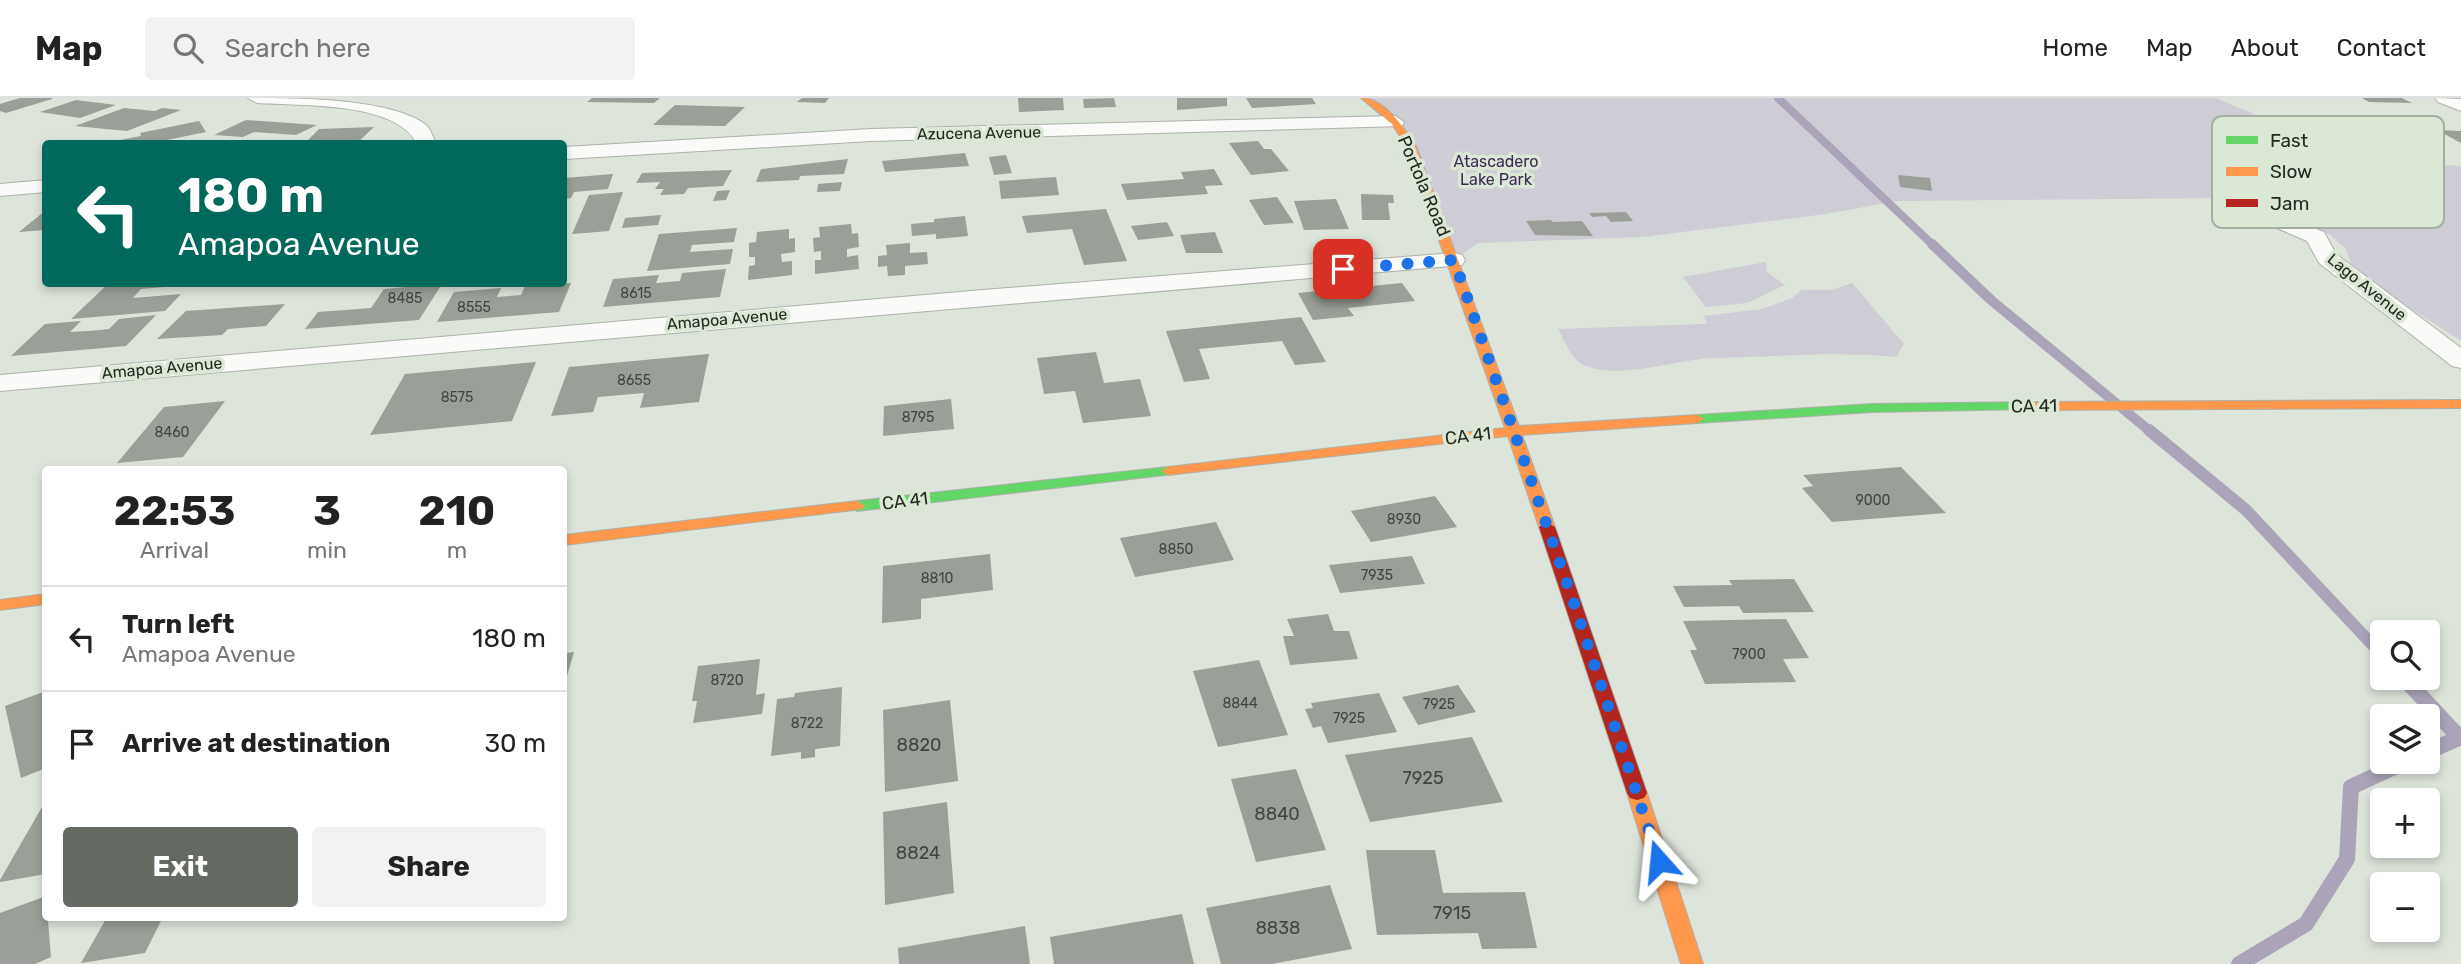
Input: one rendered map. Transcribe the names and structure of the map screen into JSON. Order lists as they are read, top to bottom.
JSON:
{
  "streets": {
    "main road": ["Portola Road", "CA 41"],
    "street": ["Azucena Avenue", "Lago Avenue", "Amapoa Avenue"]
  },
  "crossings": [
    ["Azucena Avenue", "Portola Road"],
    ["Portola Road", "Amapoa Avenue"],
    ["Portola Road", "CA 41"]
  ],
  "parks": ["Atascadero Lake Park"],
  "house_numbers": [
    "8615",
    "8485",
    "8555",
    "8655",
    "8575",
    "8795",
    "8460",
    "9000",
    "8930",
    "8850",
    "7935",
    "8810",
    "7900",
    "8720",
    "8844",
    "7925",
    "7925",
    "8722",
    "8820",
    "7925",
    "8840",
    "8824",
    "7915",
    "8838"
  ],
  "legend": ["Fast", "Slow", "Jam"],
  "page": {
    "header": "Map",
    "search": "Search here",
    "nav": [
      "Home",
      "Map",
      "About",
      "Contact"
    ],
    "turn": ["180 m", "Amapoa Avenue"],
    "eta": [
      "22:53",
      "Arrival",
      "3",
      "min",
      "210",
      "m"
    ],
    "list": [
      {
        "name": "Turn left",
        "note": "Amapoa Avenue",
        "value": "180 m"
      },
      {
        "name": "Arrive at destination",
        "value": "30 m"
      }
    ],
    "map_buttons": ["+", "−"],
    "buttons": ["Exit", "Share"]
  }
}
